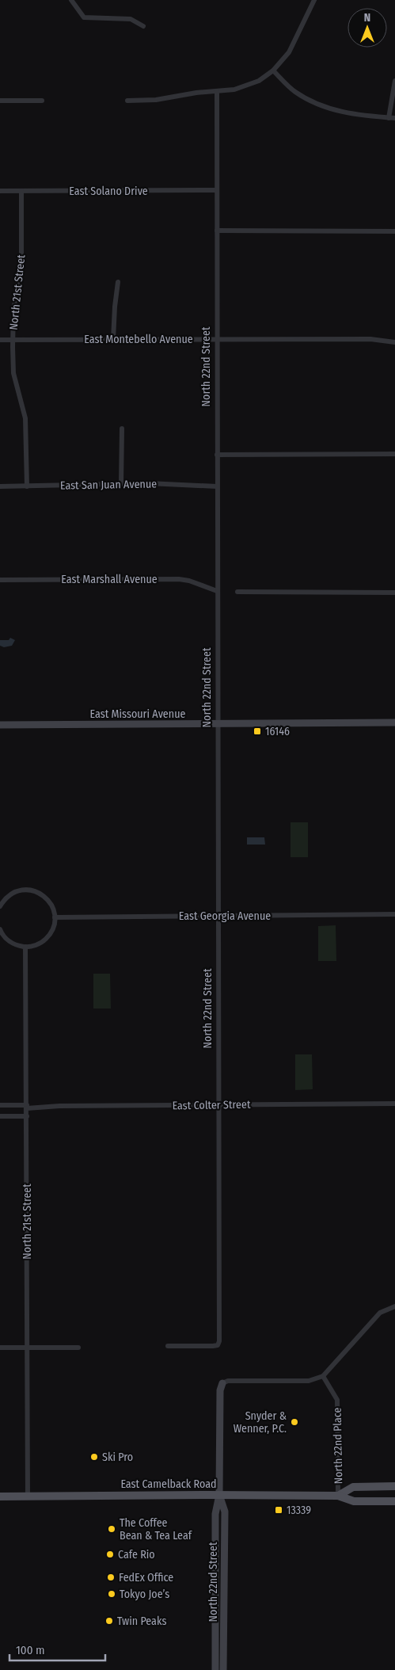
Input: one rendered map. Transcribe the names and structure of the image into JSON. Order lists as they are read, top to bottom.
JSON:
{
  "streets": {
    "main road": ["East Camelback Road"],
    "street": [
      "East Solano Drive",
      "North 21st Street",
      "East Montebello Avenue",
      "North 22nd Street",
      "East San Juan Avenue",
      "East Marshall Avenue",
      "East Missouri Avenue",
      "East Georgia Avenue",
      "East Colter Street",
      "North 22nd Place"
    ]
  },
  "crossings": [
    ["East Solano Drive", "North 21st Street"],
    ["East Solano Drive", "North 22nd Street"],
    ["North 21st Street", "East Montebello Avenue"],
    ["North 21st Street", "East San Juan Avenue"],
    ["North 21st Street", "East Colter Street"],
    ["North 21st Street", "East Camelback Road"],
    ["East Montebello Avenue", "North 22nd Street"],
    ["North 22nd Street", "East San Juan Avenue"],
    ["North 22nd Street", "East Marshall Avenue"],
    ["North 22nd Street", "East Missouri Avenue"],
    ["North 22nd Street", "East Georgia Avenue"],
    ["North 22nd Street", "East Colter Street"],
    ["North 22nd Street", "East Camelback Road"],
    ["North 22nd Place", "East Camelback Road"]
  ],
  "places": {
    "transit": ["16146", "13339"],
    "other": [
      "Snyder & Wenner, P.C.",
      "Ski Pro",
      "The Coffee Bean & Tea Leaf",
      "Cafe Rio",
      "FedEx Office",
      "Tokyo Joe’s",
      "Twin Peaks"
    ]
  },
  "scale_bar": "100 m",
  "north": "top"
}
